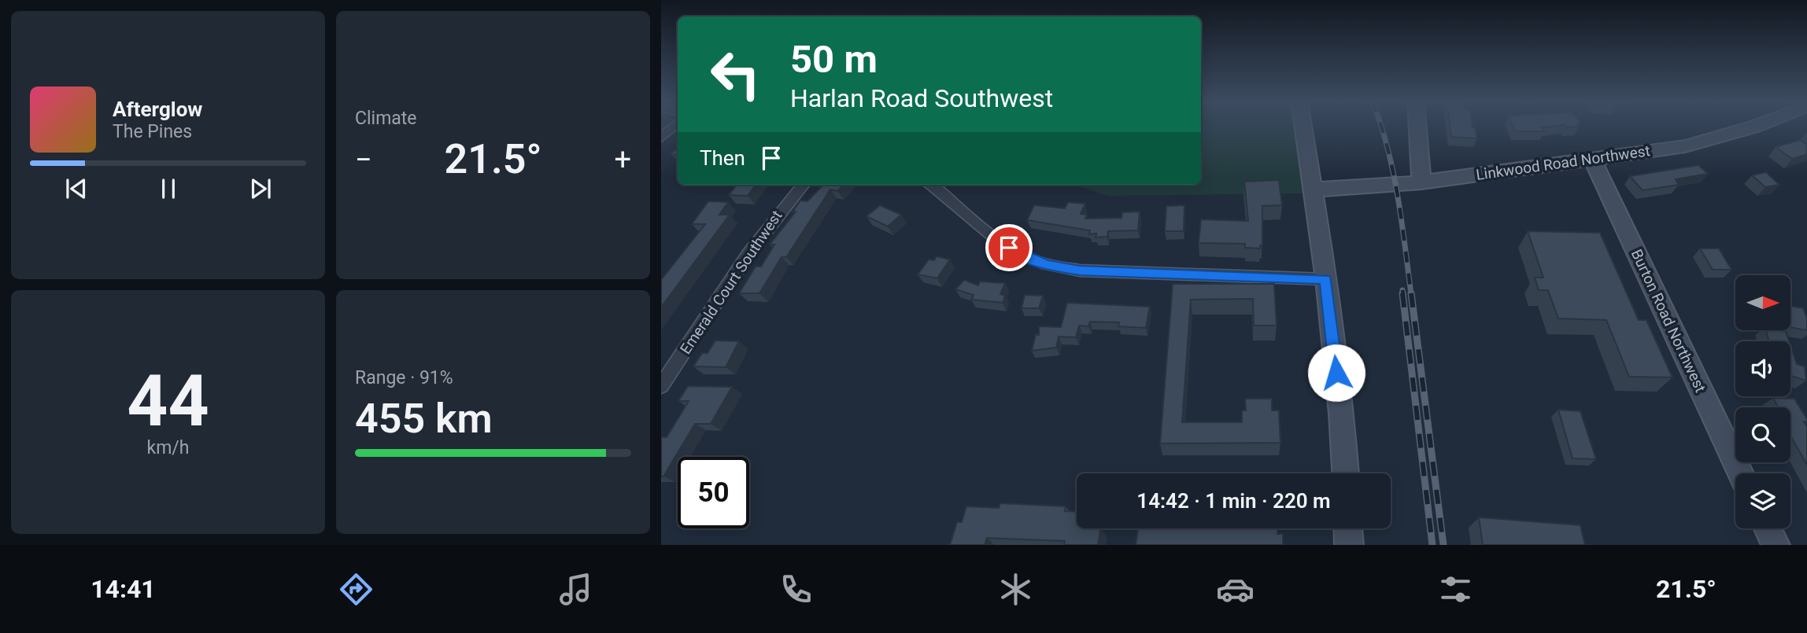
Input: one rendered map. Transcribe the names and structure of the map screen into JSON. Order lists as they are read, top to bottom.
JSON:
{
  "streets": {
    "street": ["Linkwood Road Northwest", "Emerald Court Southwest", "Burton Road Northwest"]
  },
  "crossings": [
    ["Linkwood Road Northwest", "Burton Road Northwest"]
  ],
  "north": "right",
  "page": {
    "tile": [
      "Climate",
      ["44", "km/h"],
      ["Range · 91%", "455 km"]
    ],
    "turn": ["50 m", "Harlan Road Southwest"],
    "song": ["Afterglow", "The Pines"],
    "then": "Then",
    "heat": ["−", "21.5°", "+"],
    "limit": "50",
    "trip": "14:42 · 1 min · 220 m",
    "tabs": ["14:41", "21.5°"]
  }
}
